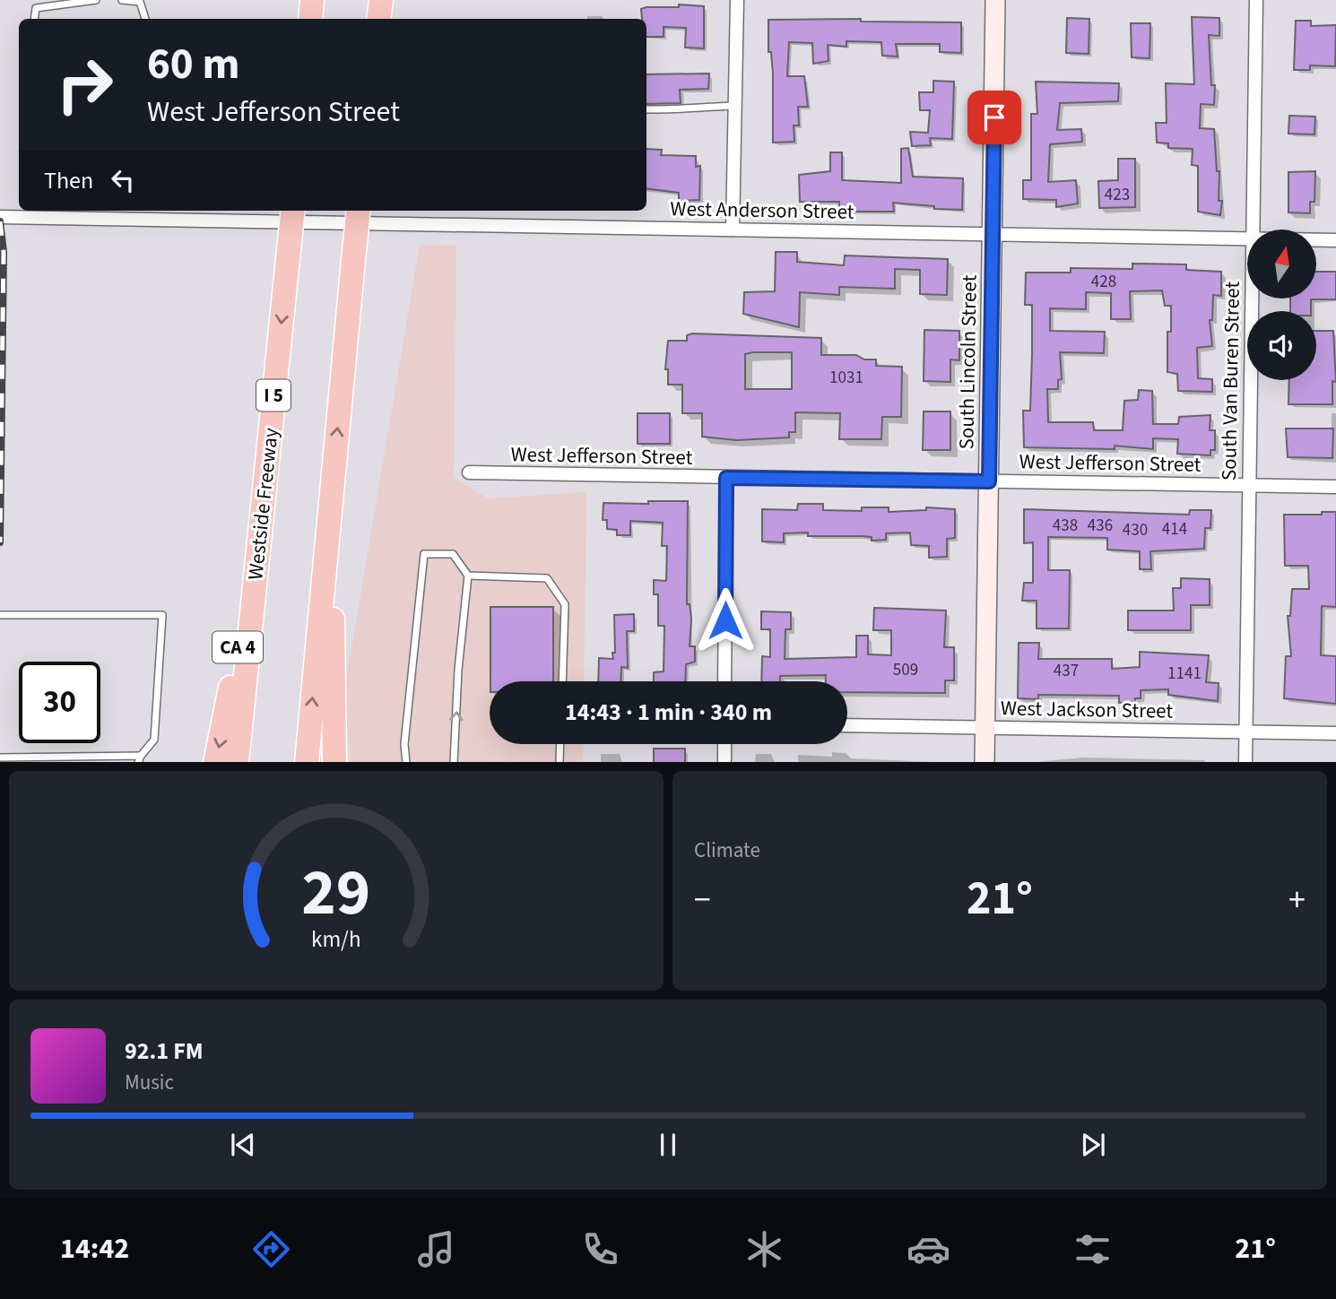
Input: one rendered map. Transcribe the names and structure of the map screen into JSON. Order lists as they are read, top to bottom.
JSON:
{
  "streets": {
    "highway": ["I 5", "Westside Freeway", "CA 4"],
    "street": [
      "West Anderson Street",
      "South Lincoln Street",
      "South Van Buren Street",
      "West Jefferson Street",
      "West Jackson Street"
    ]
  },
  "crossings": [
    ["West Anderson Street", "South Lincoln Street"],
    ["South Lincoln Street", "West Jefferson Street"],
    ["South Lincoln Street", "West Jackson Street"],
    ["South Van Buren Street", "West Jefferson Street"],
    ["South Van Buren Street", "West Jackson Street"],
    ["Westside Freeway", "CA 4"]
  ],
  "house_numbers": [
    "423",
    "428",
    "1031",
    "438",
    "436",
    "414",
    "430",
    "509",
    "437",
    "1141"
  ],
  "north": "top",
  "page": {
    "turn": ["60 m", "West Jefferson Street"],
    "then": "Then",
    "limit": "30",
    "trip": "14:43 · 1 min · 340 m",
    "tile": "Climate",
    "heat": ["−", "21°", "+"],
    "song": ["92.1 FM", "Music"],
    "tabs": ["14:42", "21°"],
    "gauge": ["29", "km/h"]
  }
}
